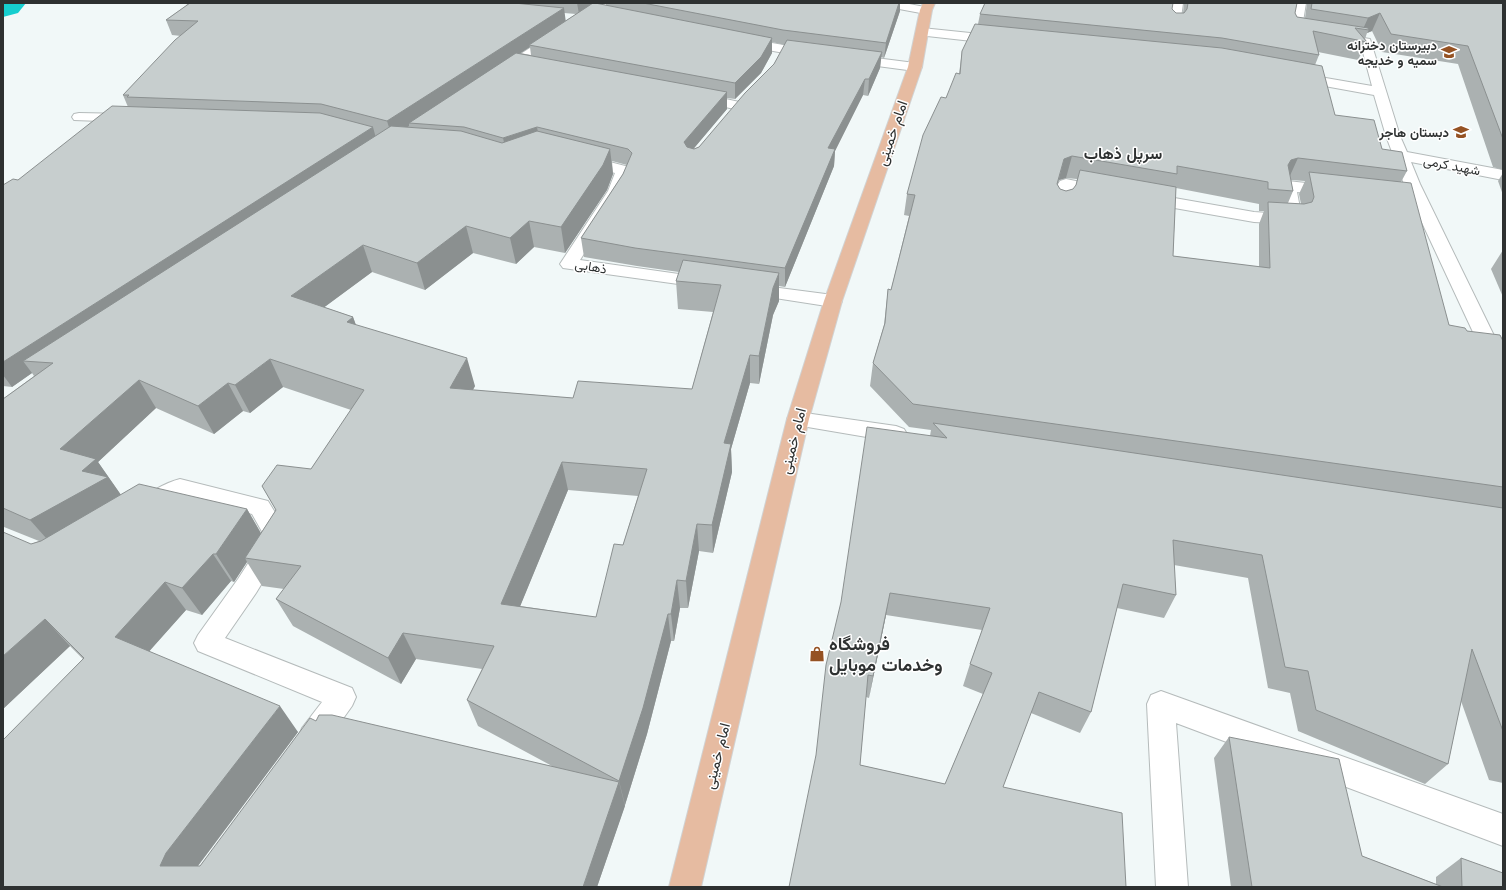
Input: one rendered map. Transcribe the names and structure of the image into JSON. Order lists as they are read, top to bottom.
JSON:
{
  "streets": {
    "main road": ["امام خمینی"],
    "street": ["شهید کرمی", "ذهابی"]
  },
  "crossings": [
    ["امام خمینی", "ذهابی"]
  ],
  "districts": ["سرپل ذهاب"],
  "places": {
    "school or university": ["دبیرستان دخترانه سمیه و خدیجه", "دبستان هاجر"],
    "shop": ["فروشگاه وخدمات موبایل"]
  }
}
